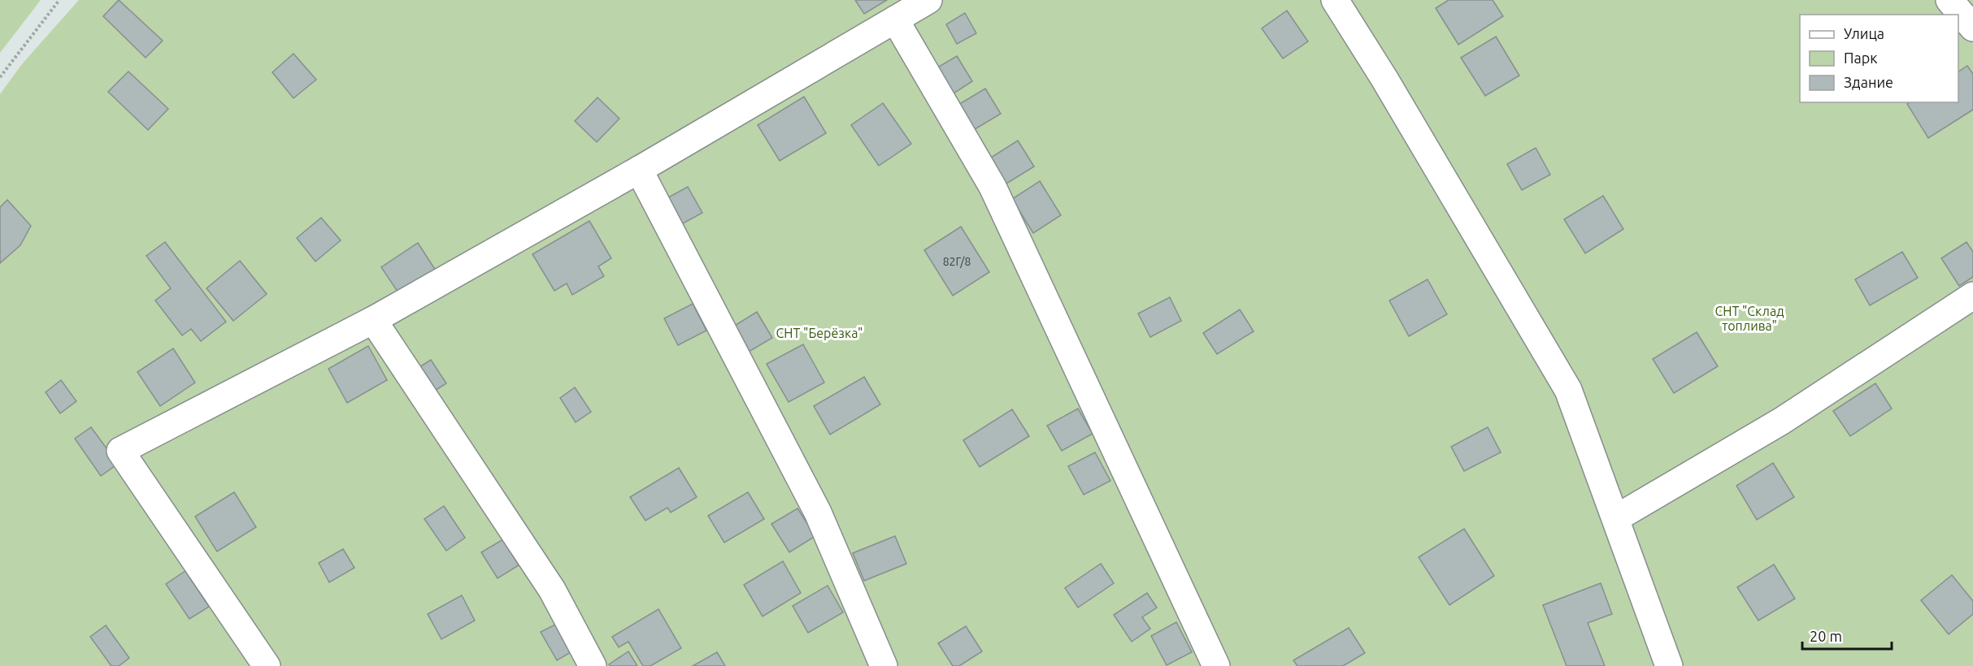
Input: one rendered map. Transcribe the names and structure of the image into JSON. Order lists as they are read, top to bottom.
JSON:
{
  "parks": ["СНТ \"Склад топлива\"", "СНТ \"Берёзка\""],
  "house_numbers": ["82Г/8"],
  "legend": ["Улица", "Парк", "Здание"],
  "scale_bar": "20 m"
}
